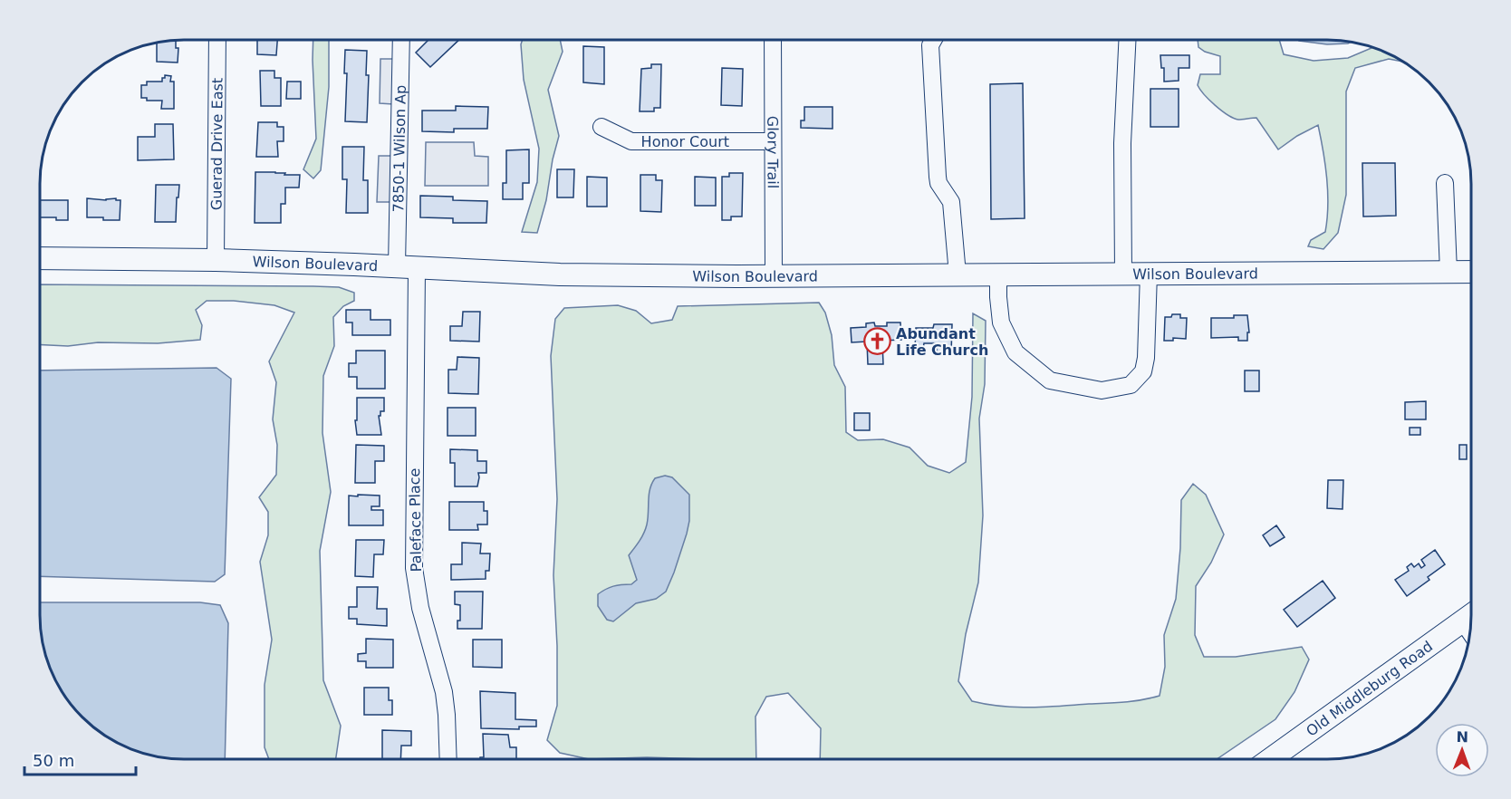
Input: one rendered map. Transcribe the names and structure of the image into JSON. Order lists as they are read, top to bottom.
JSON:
{
  "streets": {
    "main road": ["Wilson Boulevard", "Old Middleburg Road"],
    "street": [
      "Honor Court",
      "Guerad Drive East",
      "7850-1 Wilson Ap",
      "Glory Trail",
      "Paleface Place"
    ]
  },
  "crossings": [
    ["Honor Court", "Glory Trail"],
    ["Guerad Drive East", "Wilson Boulevard"],
    ["7850-1 Wilson Ap", "Wilson Boulevard"],
    ["7850-1 Wilson Ap", "Paleface Place"],
    ["Glory Trail", "Wilson Boulevard"],
    ["Wilson Boulevard", "Paleface Place"]
  ],
  "places": {
    "church": ["Abundant Life Church"]
  },
  "scale_bar": "50 m",
  "north": "top"
}
